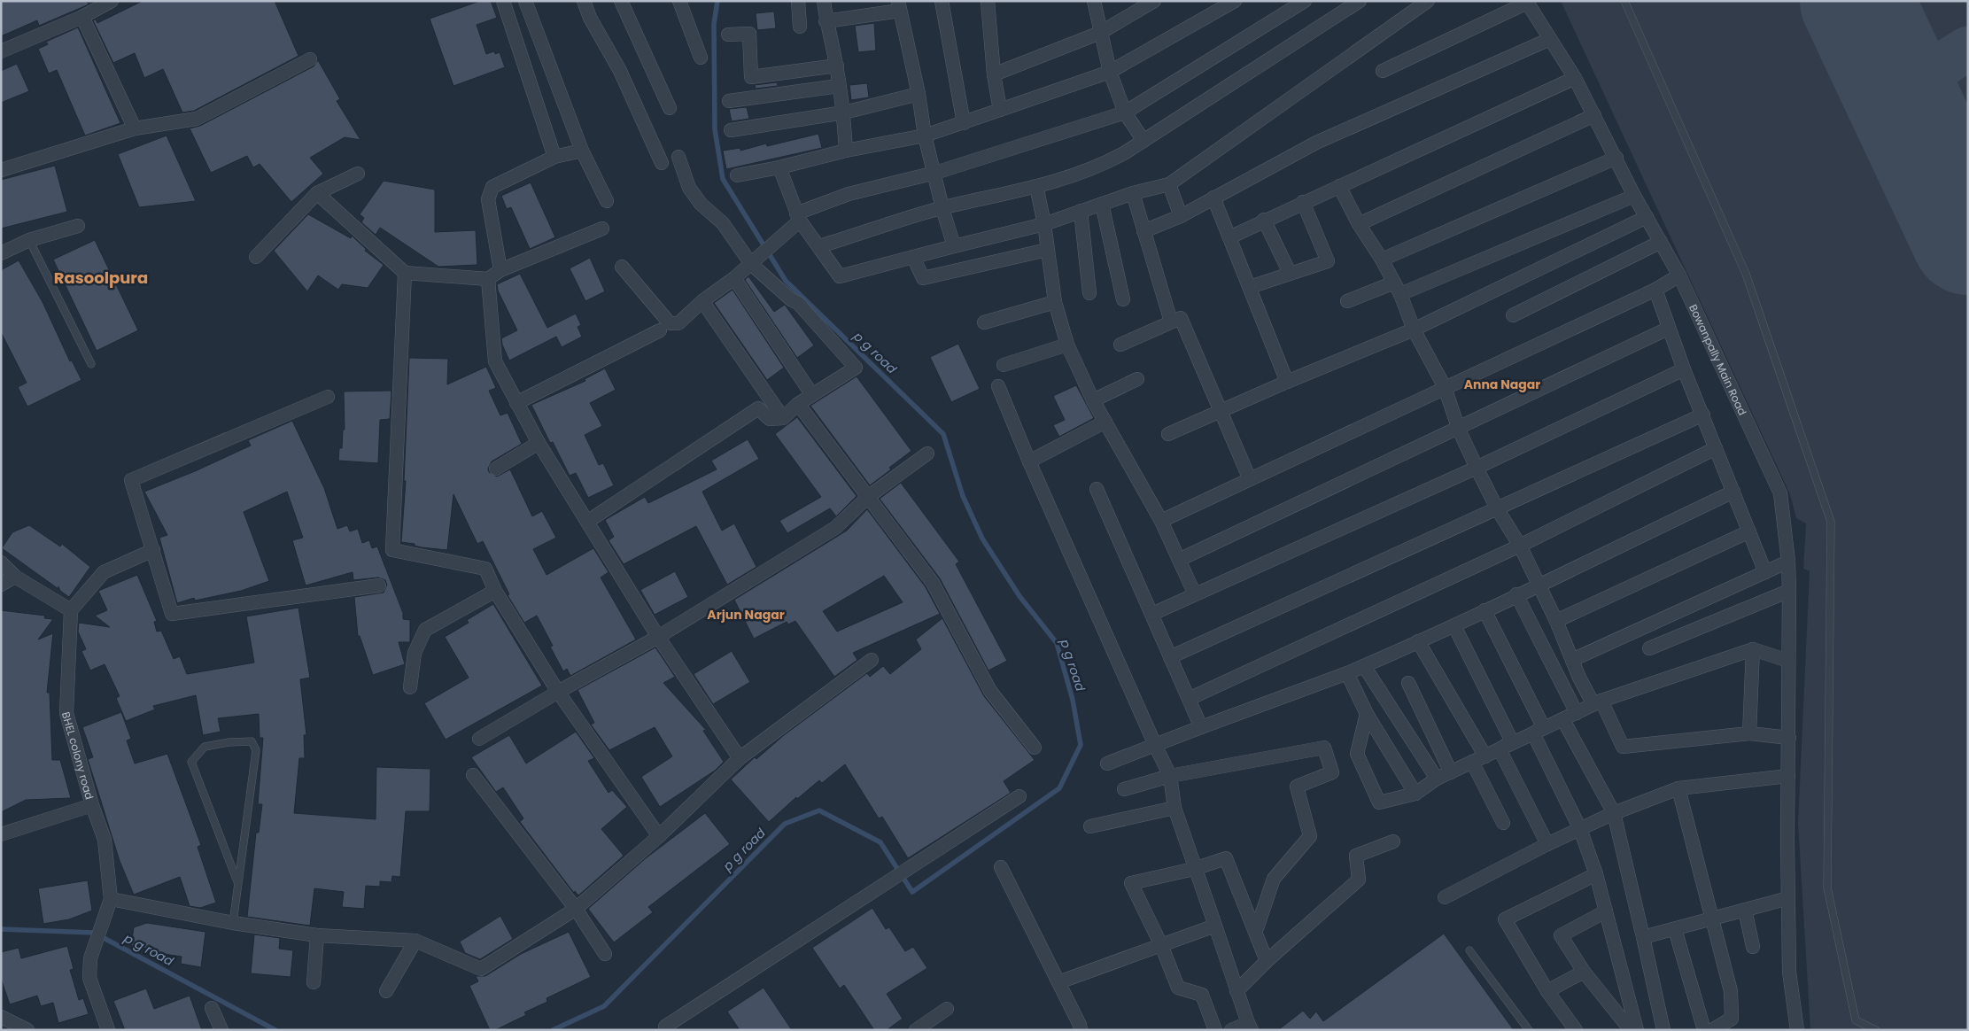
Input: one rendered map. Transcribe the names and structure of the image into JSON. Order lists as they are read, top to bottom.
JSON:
{
  "streets": {
    "street": ["Bowanpally Main Road", "BHEL colony road"]
  },
  "districts": ["Rasoolpura", "Anna Nagar", "Arjun Nagar"],
  "water": ["p g road"]
}
